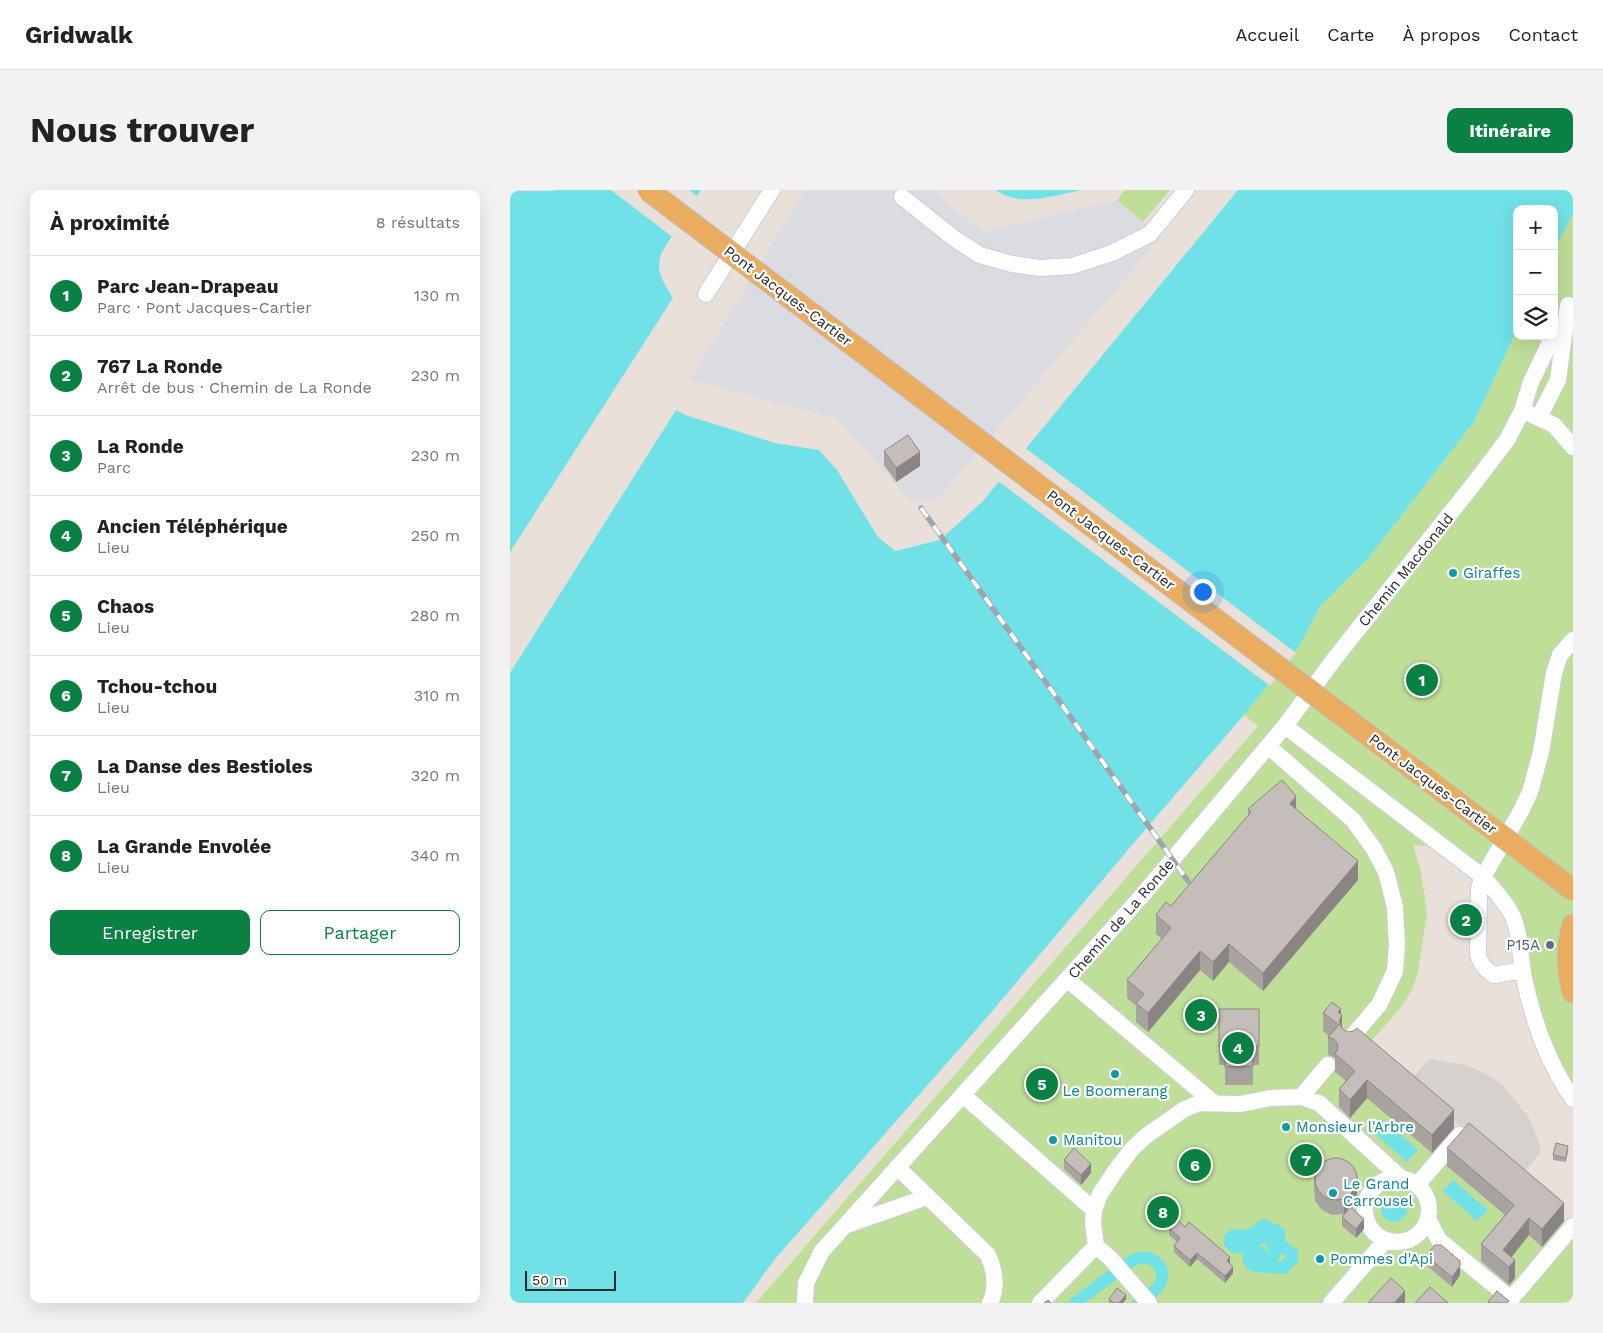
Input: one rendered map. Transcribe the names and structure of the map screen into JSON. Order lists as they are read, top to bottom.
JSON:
{
  "streets": {
    "main road": ["Pont Jacques-Cartier"],
    "street": ["Chemin Macdonald", "Chemin de La Ronde"]
  },
  "crossings": [
    ["Chemin Macdonald", "Chemin de La Ronde"]
  ],
  "places": [
    "Giraffes",
    "P15A",
    "Le Boomerang",
    "Monsieur l'Arbre",
    "Manitou",
    "Le Grand Carrousel",
    "Pommes d'Api"
  ],
  "scale_bar": "50 m",
  "page": {
    "header": "Gridwalk",
    "nav": [
      "Accueil",
      "Carte",
      "À propos",
      "Contact"
    ],
    "buttons": [
      "Itinéraire",
      ["Enregistrer", "Partager"]
    ],
    "title": "Nous trouver",
    "heading": ["À proximité", "8 résultats"],
    "map_buttons": ["+", "−"],
    "list": [
      {
        "mark": "1",
        "name": "Parc Jean-Drapeau",
        "note": "Parc · Pont Jacques-Cartier",
        "value": "130 m"
      },
      {
        "mark": "2",
        "name": "767 La Ronde",
        "note": "Arrêt de bus · Chemin de La Ronde",
        "value": "230 m"
      },
      {
        "mark": "3",
        "name": "La Ronde",
        "note": "Parc",
        "value": "230 m"
      },
      {
        "mark": "4",
        "name": "Ancien Téléphérique",
        "note": "Lieu",
        "value": "250 m"
      },
      {
        "mark": "5",
        "name": "Chaos",
        "note": "Lieu",
        "value": "280 m"
      },
      {
        "mark": "6",
        "name": "Tchou-tchou",
        "note": "Lieu",
        "value": "310 m"
      },
      {
        "mark": "7",
        "name": "La Danse des Bestioles",
        "note": "Lieu",
        "value": "320 m"
      },
      {
        "mark": "8",
        "name": "La Grande Envolée",
        "note": "Lieu",
        "value": "340 m"
      }
    ],
    "pins": [
      "1",
      "2",
      "3",
      "4",
      "5",
      "7",
      "6",
      "8"
    ],
    "scale": "50 m"
  }
}
